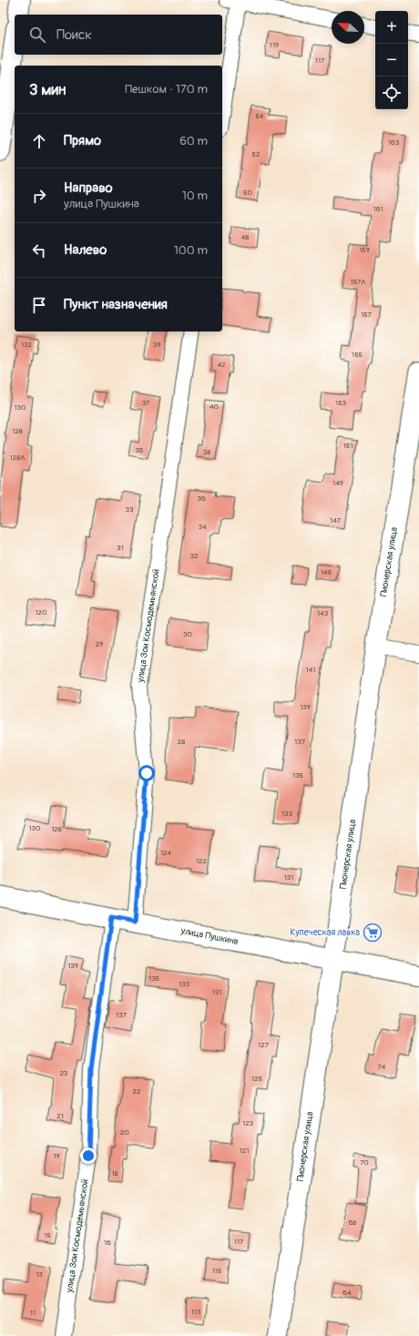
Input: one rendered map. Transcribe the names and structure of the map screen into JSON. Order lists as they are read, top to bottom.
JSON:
{
  "streets": {
    "street": ["Пионерская улица", "улица Зои Космодемьянской", "улица Пушкина"]
  },
  "crossings": [
    ["Пионерская улица", "улица Пушкина"],
    ["улица Зои Космодемьянской", "улица Пушкина"]
  ],
  "places": {
    "supermarket": ["Купеческая лавка"]
  },
  "house_numbers": [
    "119",
    "117",
    "54",
    "163",
    "52",
    "50",
    "161",
    "48",
    "159",
    "157А",
    "157",
    "132",
    "39",
    "155",
    "42",
    "37",
    "153",
    "40",
    "130",
    "128",
    "151",
    "35",
    "38",
    "128А",
    "149",
    "36",
    "33",
    "147",
    "34",
    "31",
    "32",
    "145",
    "120",
    "143",
    "30",
    "29",
    "141",
    "139",
    "28",
    "137",
    "135",
    "133",
    "130",
    "128",
    "124",
    "122",
    "131",
    "139",
    "135",
    "133",
    "131",
    "137",
    "127",
    "74",
    "23",
    "125",
    "22",
    "21",
    "123",
    "20",
    "121",
    "19",
    "70",
    "18",
    "68",
    "15",
    "117",
    "16",
    "115",
    "13",
    "64",
    "113",
    "11"
  ],
  "north": "top left",
  "page": {
    "map_buttons": ["+", "−"],
    "search": "Поиск",
    "heading": ["3 мин", "Пешком · 170 m"],
    "list": [
      ["Прямо", "60 m"],
      ["Направо", "улица Пушкина", "10 m"],
      ["Налево", "100 m"],
      "Пункт назначения"
    ]
  }
}
